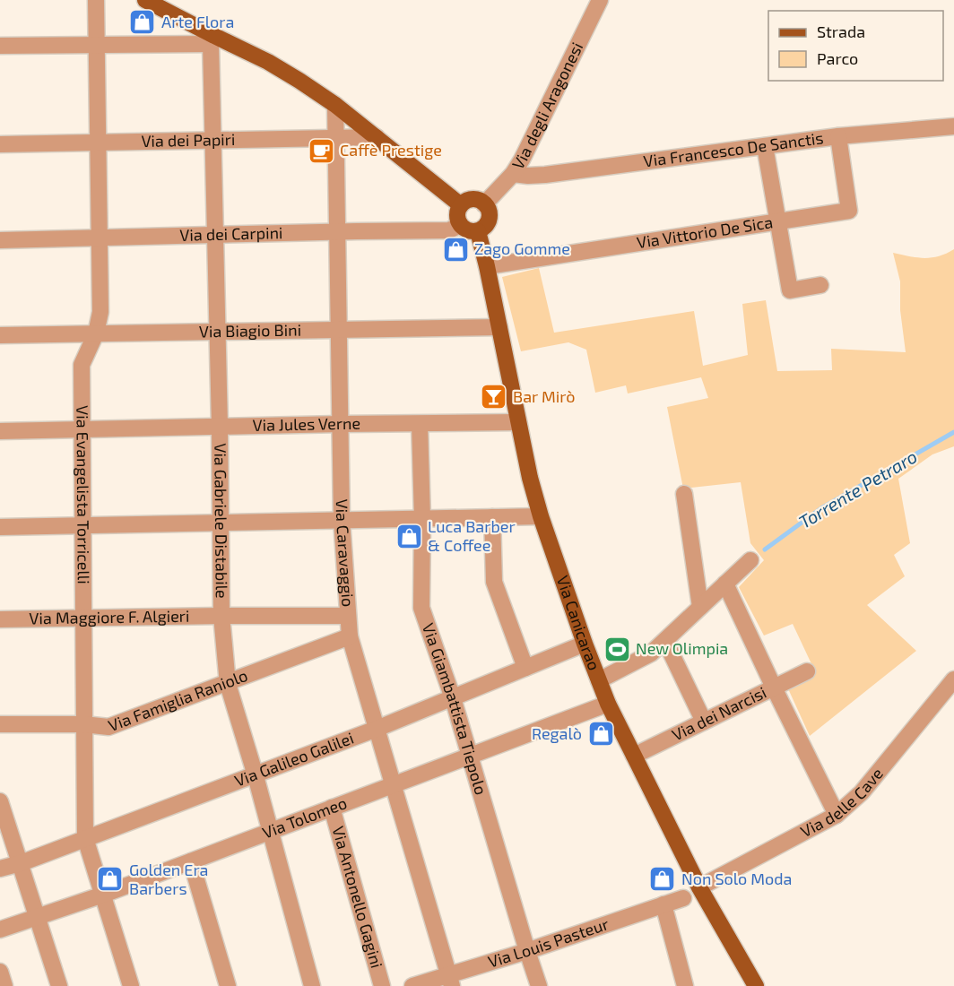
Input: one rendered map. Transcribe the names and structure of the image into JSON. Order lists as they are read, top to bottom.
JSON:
{
  "streets": {
    "main road": ["Via Canicarao"],
    "street": [
      "Via degli Aragonesi",
      "Via dei Papiri",
      "Via Francesco De Sanctis",
      "Via Vittorio De Sica",
      "Via dei Carpini",
      "Via Biagio Bini",
      "Via Jules Verne",
      "Via Evangelista Torricelli",
      "Via Gabriele Distabile",
      "Via Caravaggio",
      "Via Maggiore F. Algieri",
      "Via Famiglia Raniolo",
      "Via Giambattista Tiepolo",
      "Via dei Narcisi",
      "Via Galileo Galilei",
      "Via delle Cave",
      "Via Tolomeo",
      "Via Antonello Gagini",
      "Via Louis Pasteur"
    ]
  },
  "crossings": [
    ["Via degli Aragonesi", "Via Francesco De Sanctis"],
    ["Via degli Aragonesi", "Via dei Carpini"],
    ["Via degli Aragonesi", "Via Canicarao"],
    ["Via dei Papiri", "Via Evangelista Torricelli"],
    ["Via dei Papiri", "Via Gabriele Distabile"],
    ["Via dei Papiri", "Via Caravaggio"],
    ["Via Francesco De Sanctis", "Via Vittorio De Sica"],
    ["Via Vittorio De Sica", "Via Canicarao"],
    ["Via dei Carpini", "Via Evangelista Torricelli"],
    ["Via dei Carpini", "Via Gabriele Distabile"],
    ["Via dei Carpini", "Via Caravaggio"],
    ["Via dei Carpini", "Via Canicarao"],
    ["Via Biagio Bini", "Via Evangelista Torricelli"],
    ["Via Biagio Bini", "Via Gabriele Distabile"],
    ["Via Biagio Bini", "Via Caravaggio"],
    ["Via Biagio Bini", "Via Canicarao"],
    ["Via Jules Verne", "Via Evangelista Torricelli"],
    ["Via Jules Verne", "Via Gabriele Distabile"],
    ["Via Jules Verne", "Via Caravaggio"],
    ["Via Jules Verne", "Via Canicarao"],
    ["Via Jules Verne", "Via Giambattista Tiepolo"],
    ["Via Evangelista Torricelli", "Via Maggiore F. Algieri"],
    ["Via Evangelista Torricelli", "Via Famiglia Raniolo"],
    ["Via Evangelista Torricelli", "Via Galileo Galilei"],
    ["Via Evangelista Torricelli", "Via Tolomeo"],
    ["Via Gabriele Distabile", "Via Maggiore F. Algieri"],
    ["Via Gabriele Distabile", "Via Famiglia Raniolo"],
    ["Via Gabriele Distabile", "Via Galileo Galilei"],
    ["Via Gabriele Distabile", "Via Tolomeo"],
    ["Via Caravaggio", "Via Maggiore F. Algieri"],
    ["Via Caravaggio", "Via Famiglia Raniolo"],
    ["Via Caravaggio", "Via Galileo Galilei"],
    ["Via Caravaggio", "Via Tolomeo"],
    ["Via Caravaggio", "Via Louis Pasteur"],
    ["Via Canicarao", "Via dei Narcisi"],
    ["Via Canicarao", "Via Galileo Galilei"],
    ["Via Canicarao", "Via delle Cave"],
    ["Via Canicarao", "Via Tolomeo"],
    ["Via Giambattista Tiepolo", "Via Galileo Galilei"],
    ["Via Giambattista Tiepolo", "Via Tolomeo"],
    ["Via Giambattista Tiepolo", "Via Louis Pasteur"],
    ["Via Tolomeo", "Via Antonello Gagini"]
  ],
  "water": ["Torrente Petraro"],
  "places": {
    "shop": [
      "Arte Flora",
      "Zago Gomme",
      "Luca Barber & Coffee",
      "Regalò",
      "Golden Era Barbers",
      "Non Solo Moda"
    ],
    "cafe": ["Caffè Prestige"],
    "bar": ["Bar Mirò"],
    "sports": ["New Olimpia"]
  },
  "legend": ["Strada", "Parco"]
}
